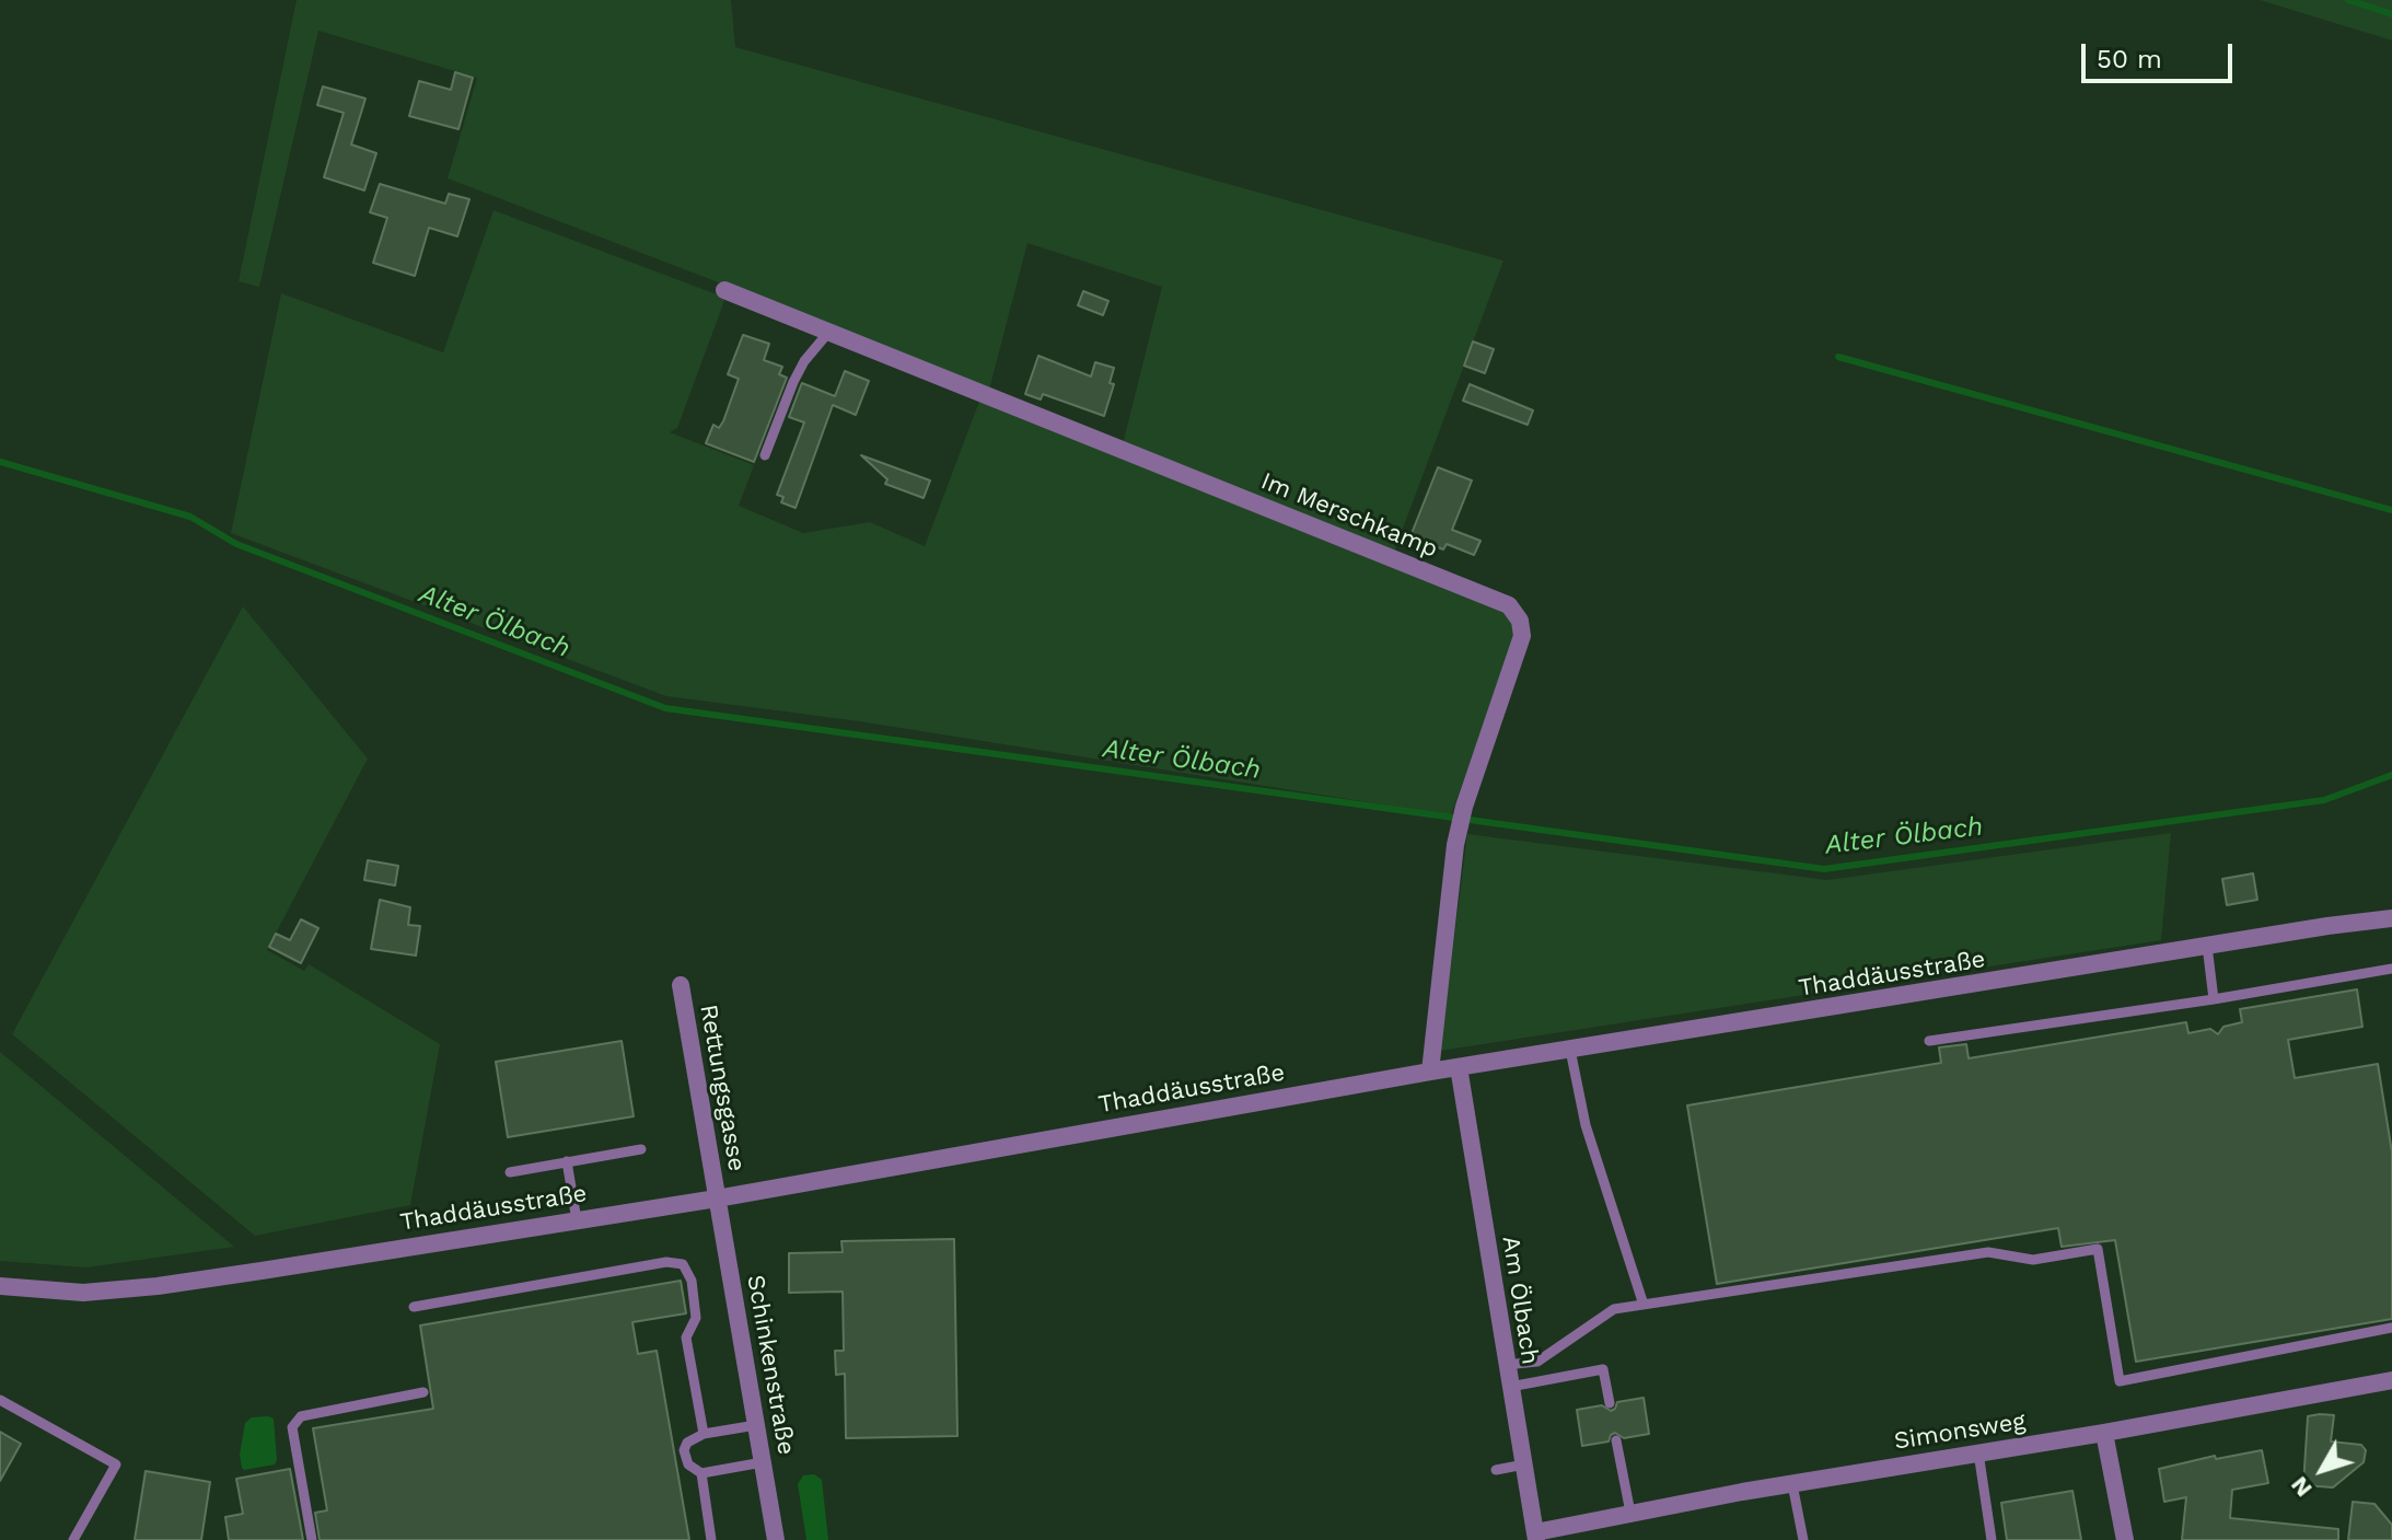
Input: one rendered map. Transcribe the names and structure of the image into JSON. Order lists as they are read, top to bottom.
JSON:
{
  "streets": {
    "street": [
      "Im Merschkamp",
      "Thaddäusstraße",
      "Rettungsgasse",
      "Am Ölbach",
      "Schinkenstraße",
      "Simonsweg"
    ]
  },
  "crossings": [
    ["Im Merschkamp", "Thaddäusstraße"],
    ["Thaddäusstraße", "Rettungsgasse"],
    ["Thaddäusstraße", "Am Ölbach"],
    ["Thaddäusstraße", "Schinkenstraße"],
    ["Rettungsgasse", "Schinkenstraße"],
    ["Am Ölbach", "Simonsweg"]
  ],
  "water": ["Alter Ölbach"],
  "scale_bar": "50 m",
  "north": "bottom left"
}
